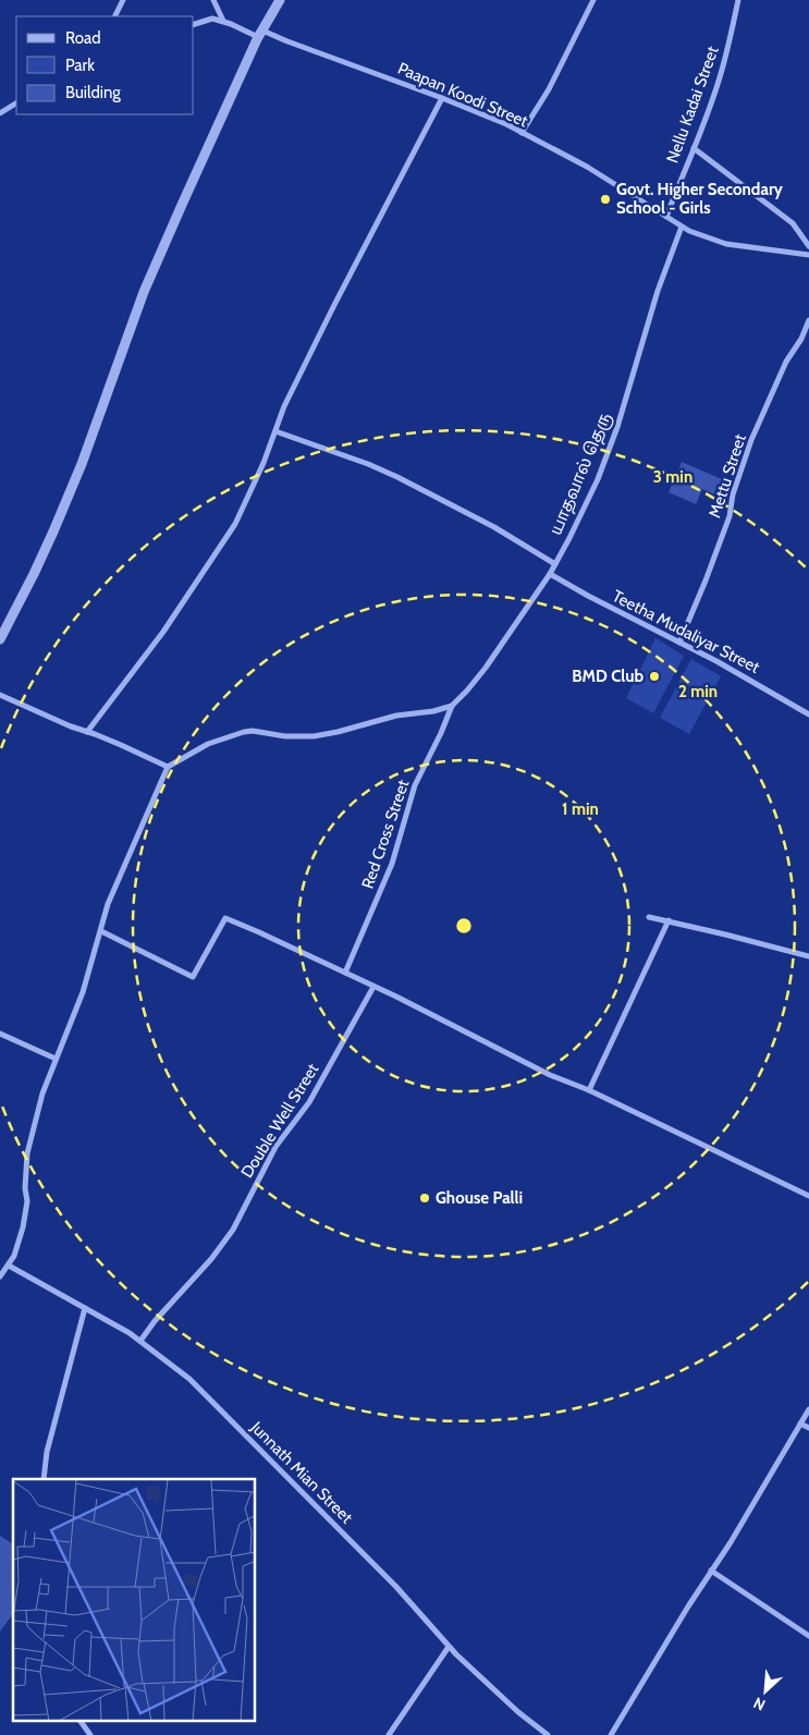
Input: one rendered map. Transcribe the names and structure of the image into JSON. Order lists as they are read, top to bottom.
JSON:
{
  "streets": {
    "street": [
      "Paapan Koodi Street",
      "Nellu Kadai Street",
      "யாதவால் தெரு",
      "Mettu Street",
      "Teetha Mudaliyar Street",
      "Red Cross Street",
      "Double Well Street",
      "Junnath Mian Street"
    ]
  },
  "crossings": [
    ["Paapan Koodi Street", "Nellu Kadai Street"],
    ["Paapan Koodi Street", "யாதவால் தெரு"],
    ["யாதவால் தெரு", "Teetha Mudaliyar Street"],
    ["யாதவால் தெரு", "Red Cross Street"],
    ["Mettu Street", "Teetha Mudaliyar Street"],
    ["Double Well Street", "Junnath Mian Street"]
  ],
  "places": ["Govt. Higher Secondary School - Girls", "BMD Club", "Ghouse Palli"],
  "legend": ["Road", "Park", "Building"],
  "north": "bottom left",
  "rings": ["3 min", "2 min", "1 min"]
}
